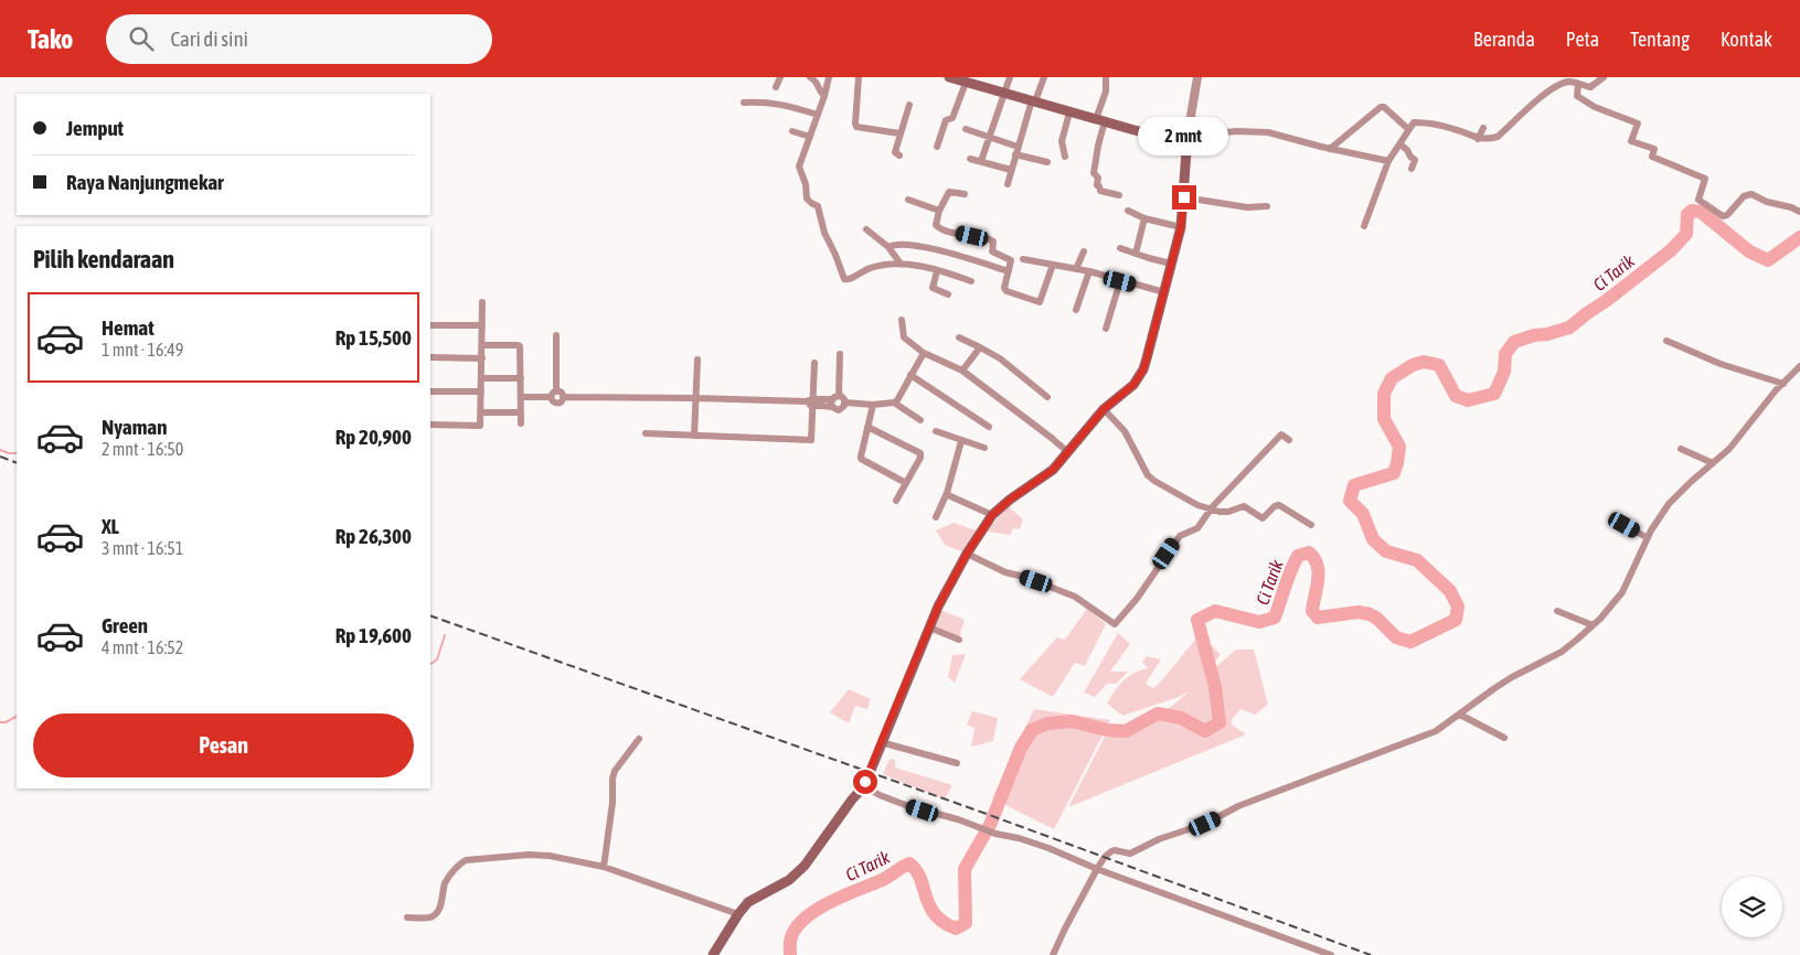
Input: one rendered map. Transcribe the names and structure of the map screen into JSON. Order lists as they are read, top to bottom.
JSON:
{
  "water": ["Ci Tarik"],
  "page": {
    "header": "Tako",
    "search": "Cari di sini",
    "nav": [
      "Beranda",
      "Peta",
      "Tentang",
      "Kontak"
    ],
    "banner": ["Jemput", "Raya Nanjungmekar"],
    "bubble": "2 mnt",
    "heading": "Pilih kendaraan",
    "list": [
      {
        "name": "Hemat",
        "note": "1 mnt · 16:49",
        "value": "Rp 15,500"
      },
      {
        "name": "Nyaman",
        "note": "2 mnt · 16:50",
        "value": "Rp 20,900"
      },
      {
        "name": "XL",
        "note": "3 mnt · 16:51",
        "value": "Rp 26,300"
      },
      {
        "name": "Green",
        "note": "4 mnt · 16:52",
        "value": "Rp 19,600"
      }
    ],
    "buttons": "Pesan"
  }
}
